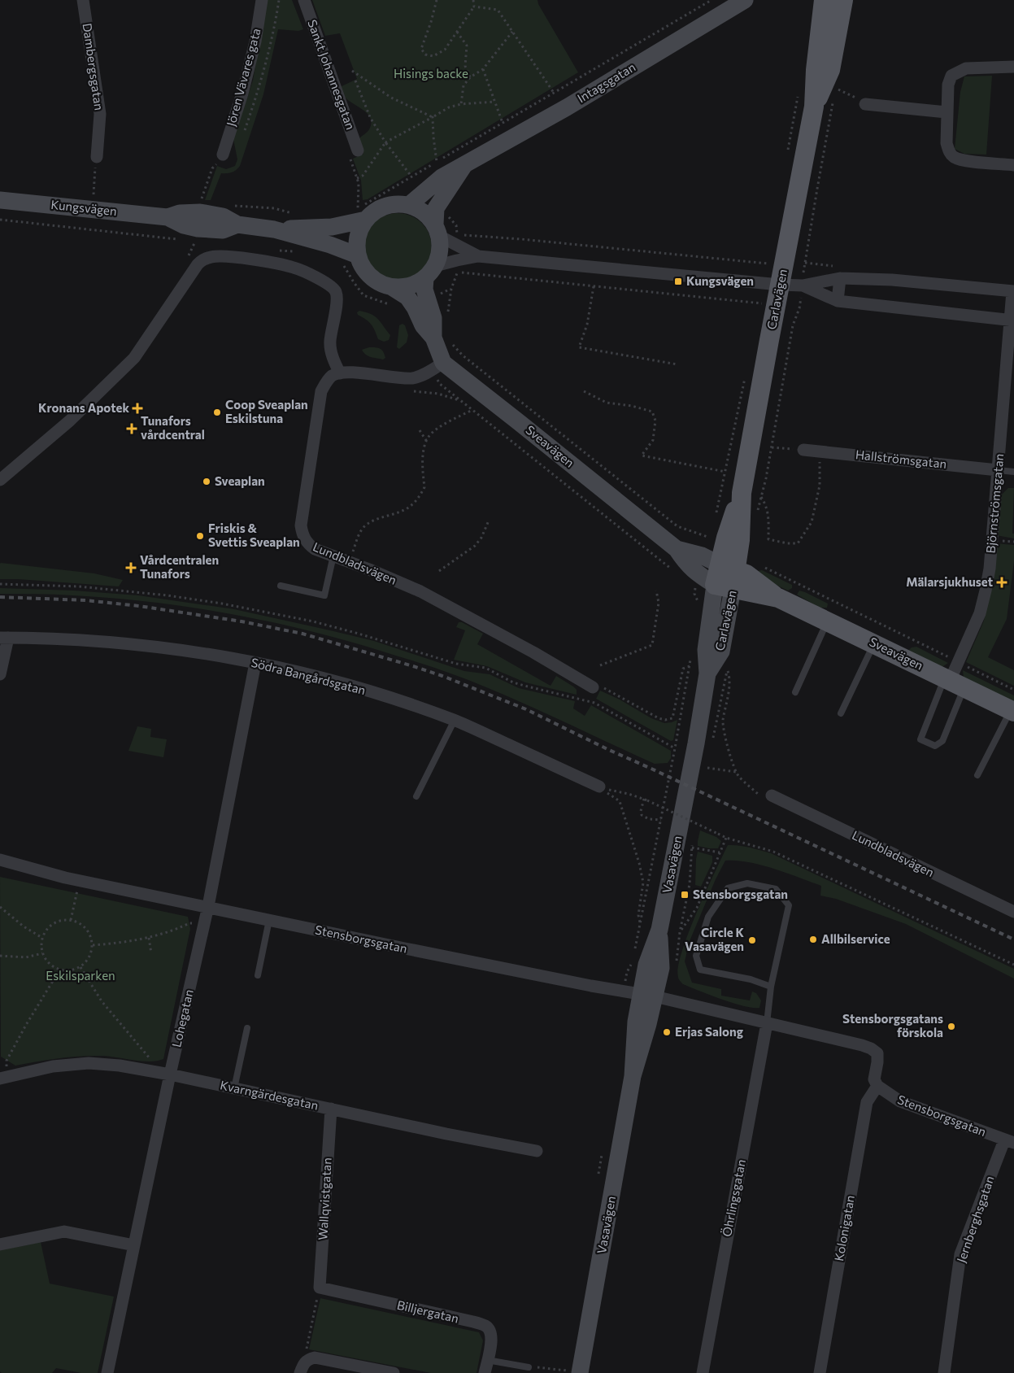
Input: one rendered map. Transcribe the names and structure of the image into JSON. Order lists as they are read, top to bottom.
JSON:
{
  "streets": {
    "main road": ["Carlavägen", "Sveavägen"],
    "street": [
      "Dambergsgatan",
      "Sankt Johannesgatan",
      "Jören Vävares gata",
      "Intagsgatan",
      "Kungsvägen",
      "Hallströmsgatan",
      "Björnströmsgatan",
      "Lundbladsvägen",
      "Södra Bangårdsgatan",
      "Vasavägen",
      "Stensborgsgatan",
      "Lohegatan",
      "Kvarngärdesgatan",
      "Öhrlingsgatan",
      "Wallqvistgatan",
      "Jernberghsgatan",
      "Kolonigatan",
      "Billjergatan"
    ]
  },
  "crossings": [
    ["Intagsgatan", "Kungsvägen"],
    ["Carlavägen", "Sveavägen"],
    ["Carlavägen", "Vasavägen"],
    ["Sveavägen", "Björnströmsgatan"],
    ["Hallströmsgatan", "Björnströmsgatan"],
    ["Södra Bangårdsgatan", "Lohegatan"],
    ["Vasavägen", "Stensborgsgatan"],
    ["Stensborgsgatan", "Lohegatan"],
    ["Stensborgsgatan", "Öhrlingsgatan"],
    ["Stensborgsgatan", "Jernberghsgatan"],
    ["Stensborgsgatan", "Kolonigatan"],
    ["Lohegatan", "Kvarngärdesgatan"],
    ["Kvarngärdesgatan", "Wallqvistgatan"],
    ["Wallqvistgatan", "Billjergatan"]
  ],
  "parks": ["Hisings backe", "Eskilsparken"],
  "places": {
    "transit": ["Kungsvägen", "Stensborgsgatan"],
    "health": [
      "Kronans Apotek",
      "Tunafors vårdcentral",
      "Vårdcentralen Tunafors",
      "Mälarsjukhuset"
    ],
    "other": [
      "Coop Sveaplan Eskilstuna",
      "Sveaplan",
      "Friskis & Svettis Sveaplan",
      "Allbilservice",
      "Circle K Vasavägen",
      "Stensborgsgatans förskola",
      "Erjas Salong"
    ]
  }
}
